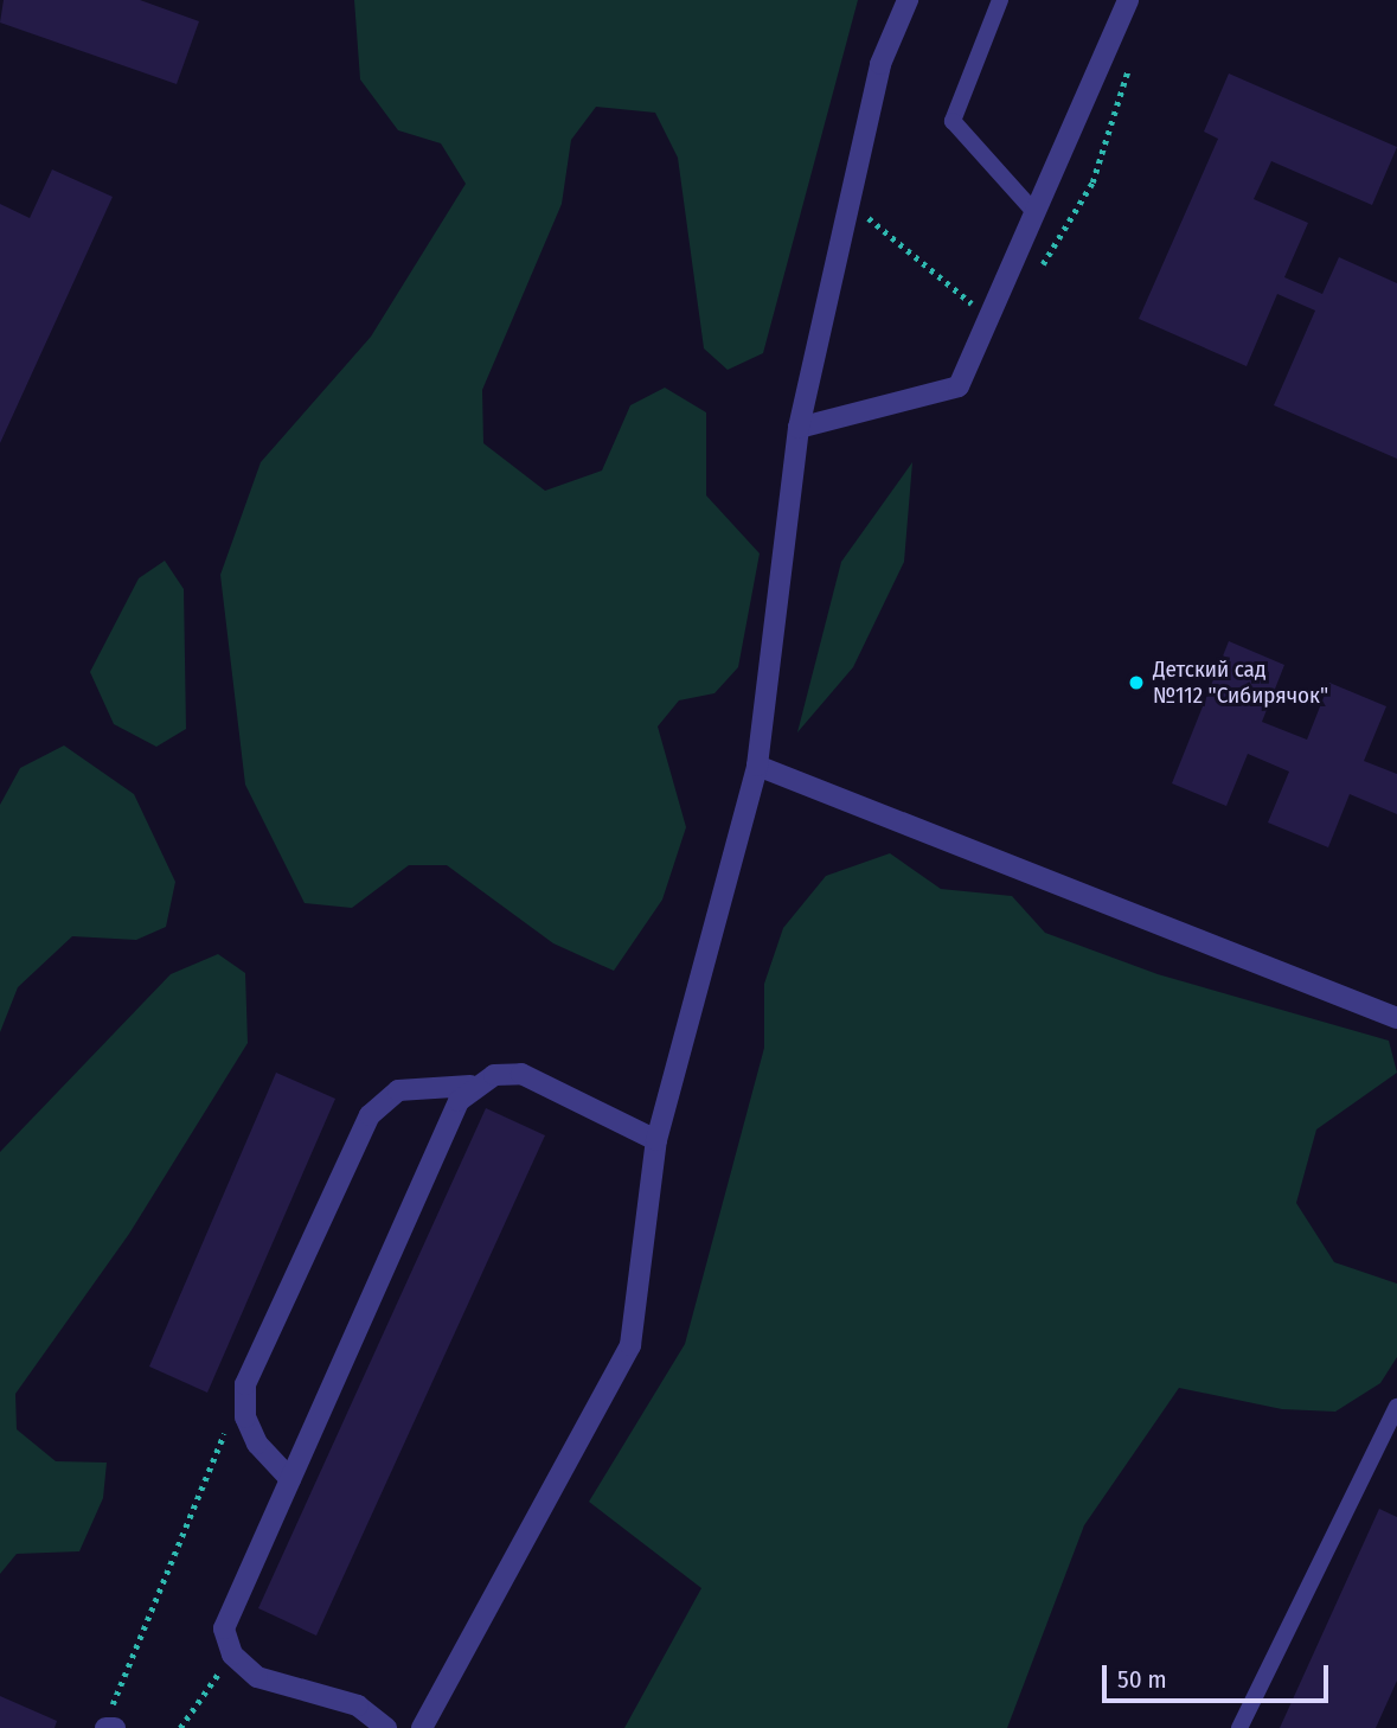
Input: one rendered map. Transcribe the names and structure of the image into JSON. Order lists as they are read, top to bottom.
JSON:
{
  "places": ["Детский сад №112 \"Сибирячок\""],
  "scale_bar": "50 m"
}
